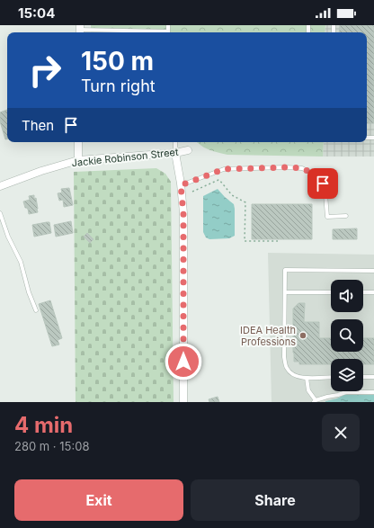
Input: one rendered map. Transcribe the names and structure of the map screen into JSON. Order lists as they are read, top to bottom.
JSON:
{
  "streets": {
    "street": ["Jackie Robinson Street"]
  },
  "places": ["IDEA Health Professions"],
  "page": {
    "status": "15:04",
    "turn": ["150 m", "Turn right"],
    "then": "Then",
    "heading": ["4 min", "280 m · 15:08"],
    "buttons": ["Exit", "Share"]
  }
}
